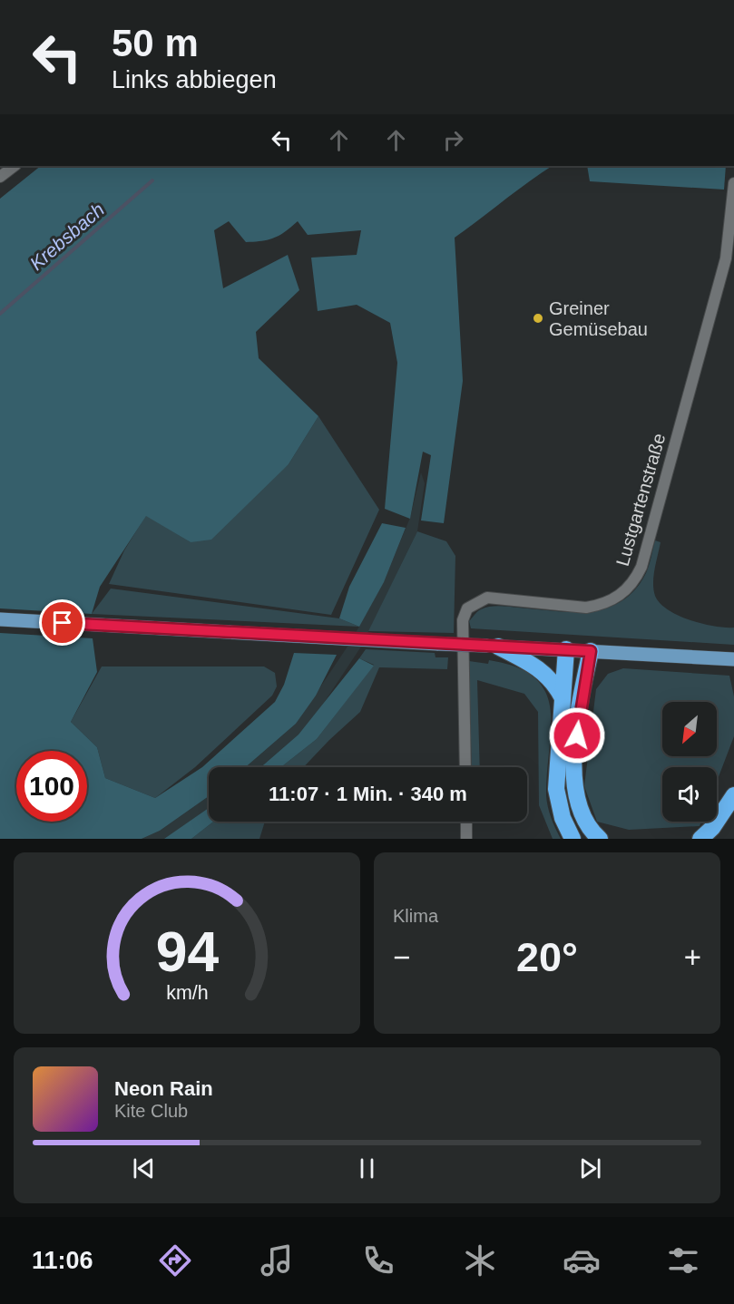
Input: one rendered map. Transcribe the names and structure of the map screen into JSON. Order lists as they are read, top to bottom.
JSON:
{
  "streets": {
    "street": ["Lustgartenstraße"]
  },
  "water": ["Krebsbach"],
  "places": ["Greiner Gemüsebau"],
  "north": "bottom left",
  "page": {
    "turn": ["50 m", "Links abbiegen"],
    "limit": "100",
    "trip": "11:07 · 1 Min. · 340 m",
    "tile": "Klima",
    "heat": ["−", "20°", "+"],
    "song": ["Neon Rain", "Kite Club"],
    "tabs": "11:06",
    "gauge": ["94", "km/h"]
  }
}
